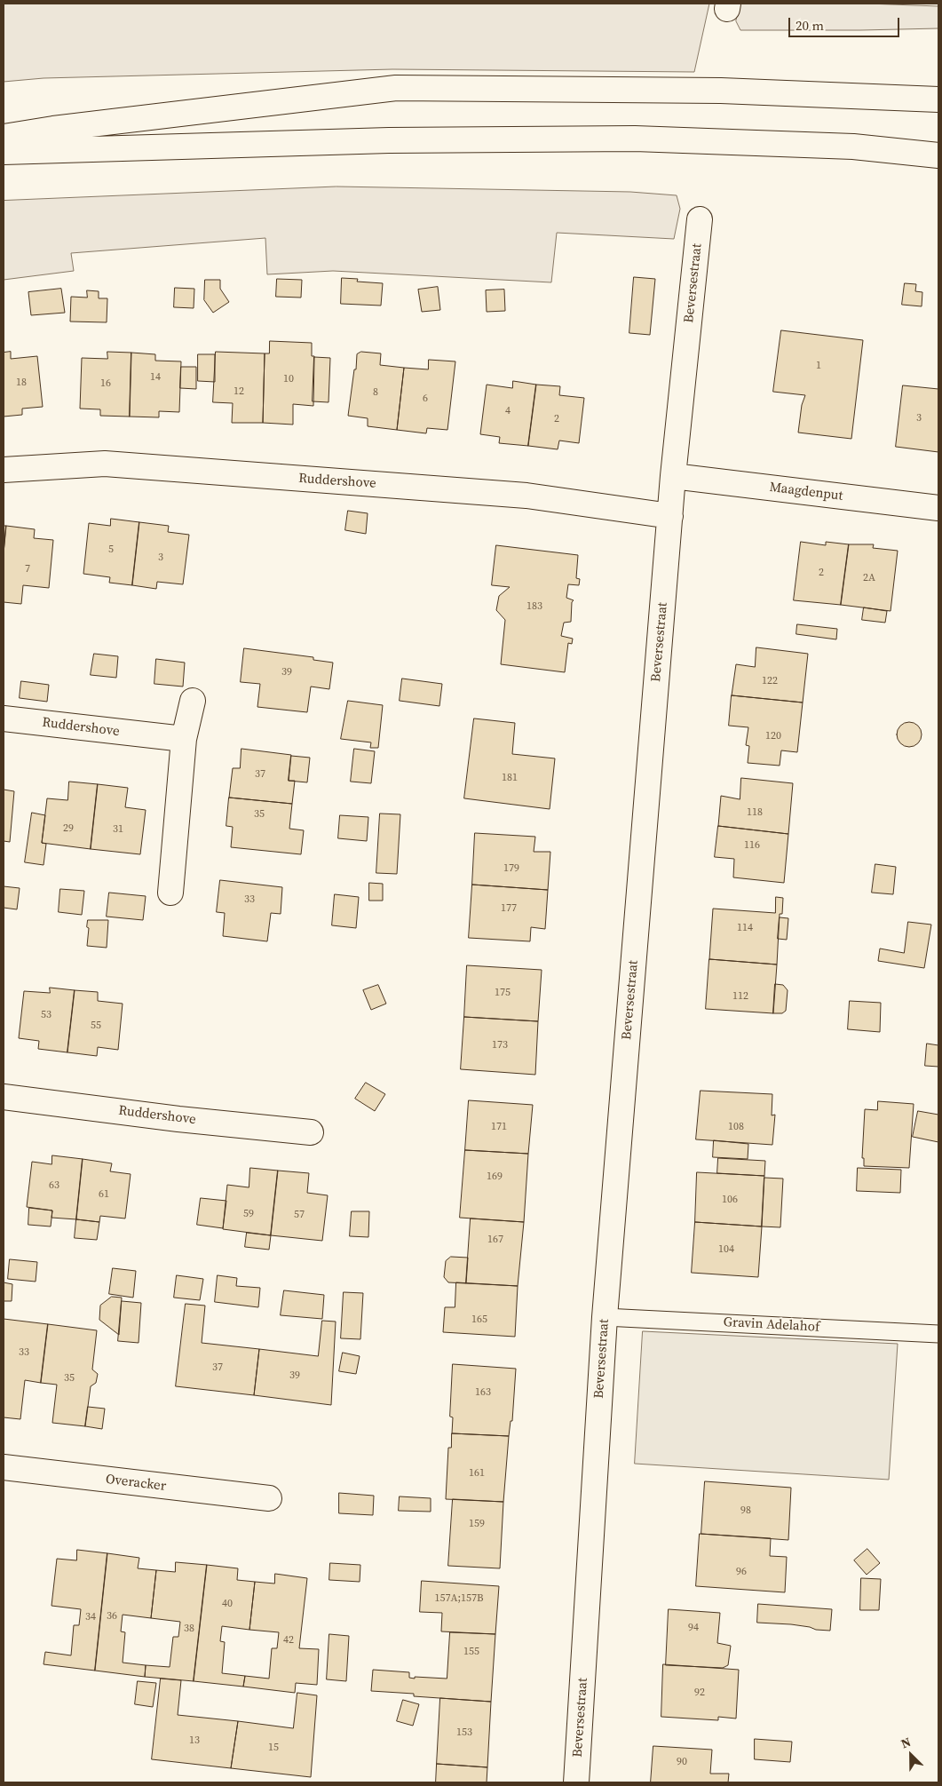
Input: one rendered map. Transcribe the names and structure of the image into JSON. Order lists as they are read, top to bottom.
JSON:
{
  "streets": {
    "street": [
      "Beversestraat",
      "Ruddershove",
      "Maagdenput",
      "Overacker"
    ],
    "lane": ["Gravin Adelahof"]
  },
  "crossings": [
    ["Beversestraat", "Ruddershove"],
    ["Beversestraat", "Maagdenput"],
    ["Beversestraat", "Gravin Adelahof"]
  ],
  "house_numbers": [
    "1",
    "14",
    "10",
    "18",
    "16",
    "12",
    "8",
    "6",
    "4",
    "3",
    "2",
    "5",
    "3",
    "7",
    "2",
    "2A",
    "183",
    "39",
    "122",
    "120",
    "37",
    "181",
    "118",
    "35",
    "29",
    "31",
    "116",
    "179",
    "33",
    "177",
    "114",
    "175",
    "112",
    "53",
    "55",
    "173",
    "171",
    "108",
    "169",
    "63",
    "61",
    "106",
    "59",
    "57",
    "167",
    "104",
    "165",
    "33",
    "37",
    "39",
    "35",
    "163",
    "161",
    "98",
    "159",
    "96",
    "157A;157B",
    "40",
    "36",
    "34",
    "94",
    "38",
    "42",
    "155",
    "92",
    "153",
    "13",
    "15",
    "90"
  ],
  "scale_bar": "20 m",
  "north": "top left"
}
